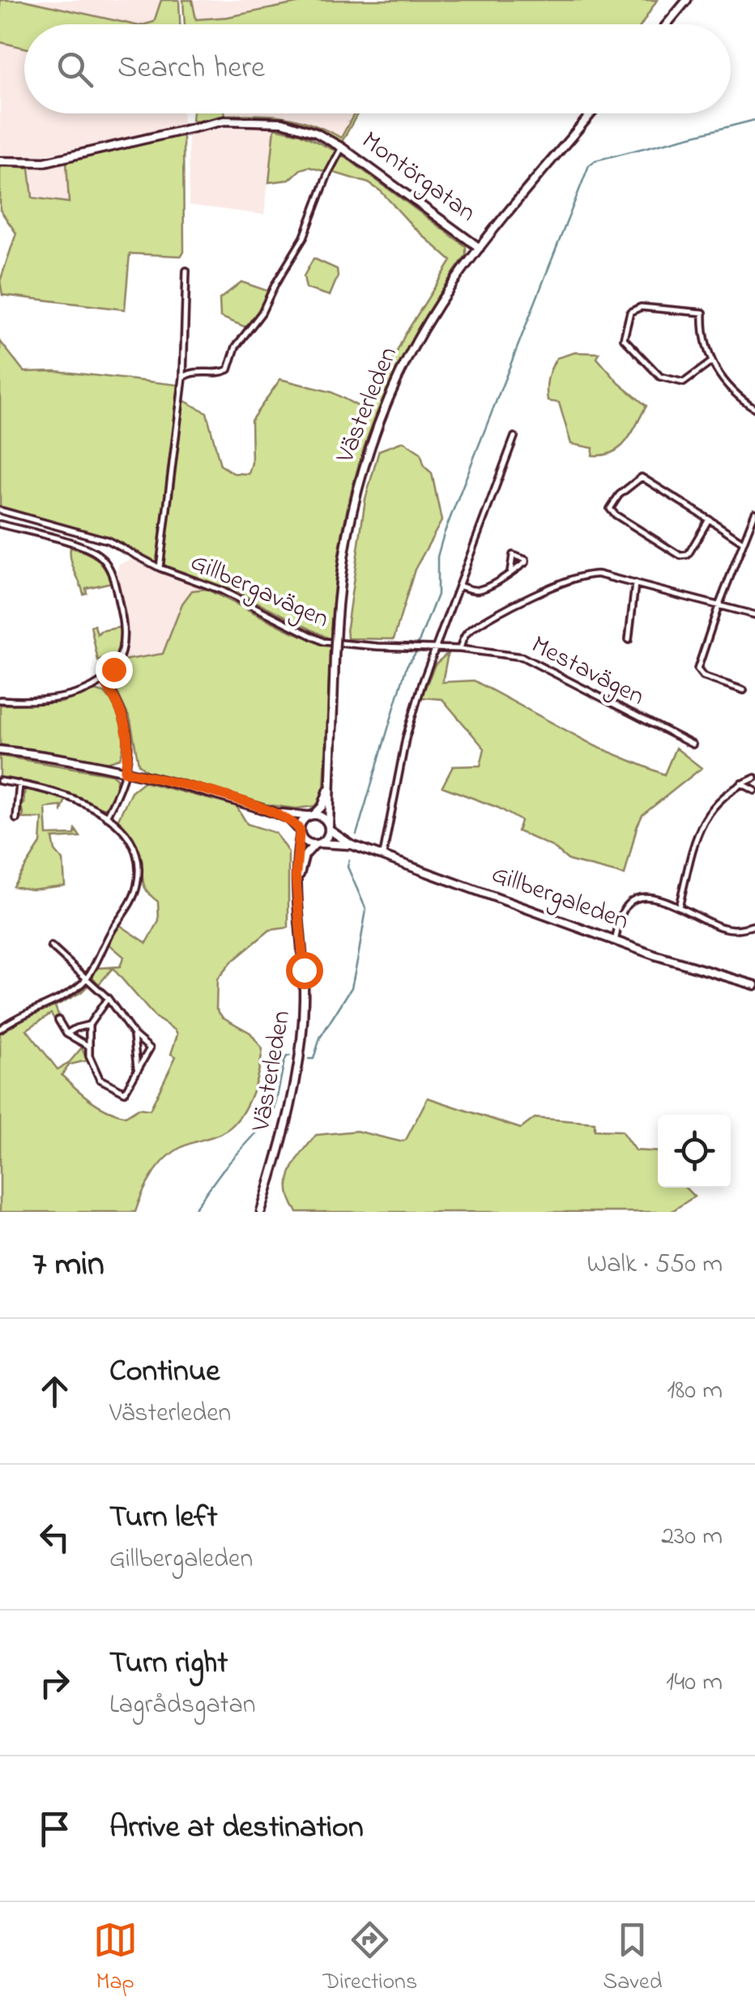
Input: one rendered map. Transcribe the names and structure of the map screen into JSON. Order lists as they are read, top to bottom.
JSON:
{
  "streets": {
    "main road": ["Montörgatan", "Västerleden", "Gillbergaleden"],
    "street": ["Gillbergavägen", "Mestavägen"]
  },
  "crossings": [
    ["Montörgatan", "Västerleden"],
    ["Västerleden", "Gillbergaleden"],
    ["Gillbergavägen", "Mestavägen"]
  ],
  "page": {
    "search": "Search here",
    "heading": ["7 min", "Walk · 550 m"],
    "list": [
      ["Continue", "Västerleden", "180 m"],
      ["Turn left", "Gillbergaleden", "230 m"],
      ["Turn right", "Lagrådsgatan", "140 m"],
      "Arrive at destination"
    ],
    "nav": ["Map", "Directions", "Saved"]
  }
}
